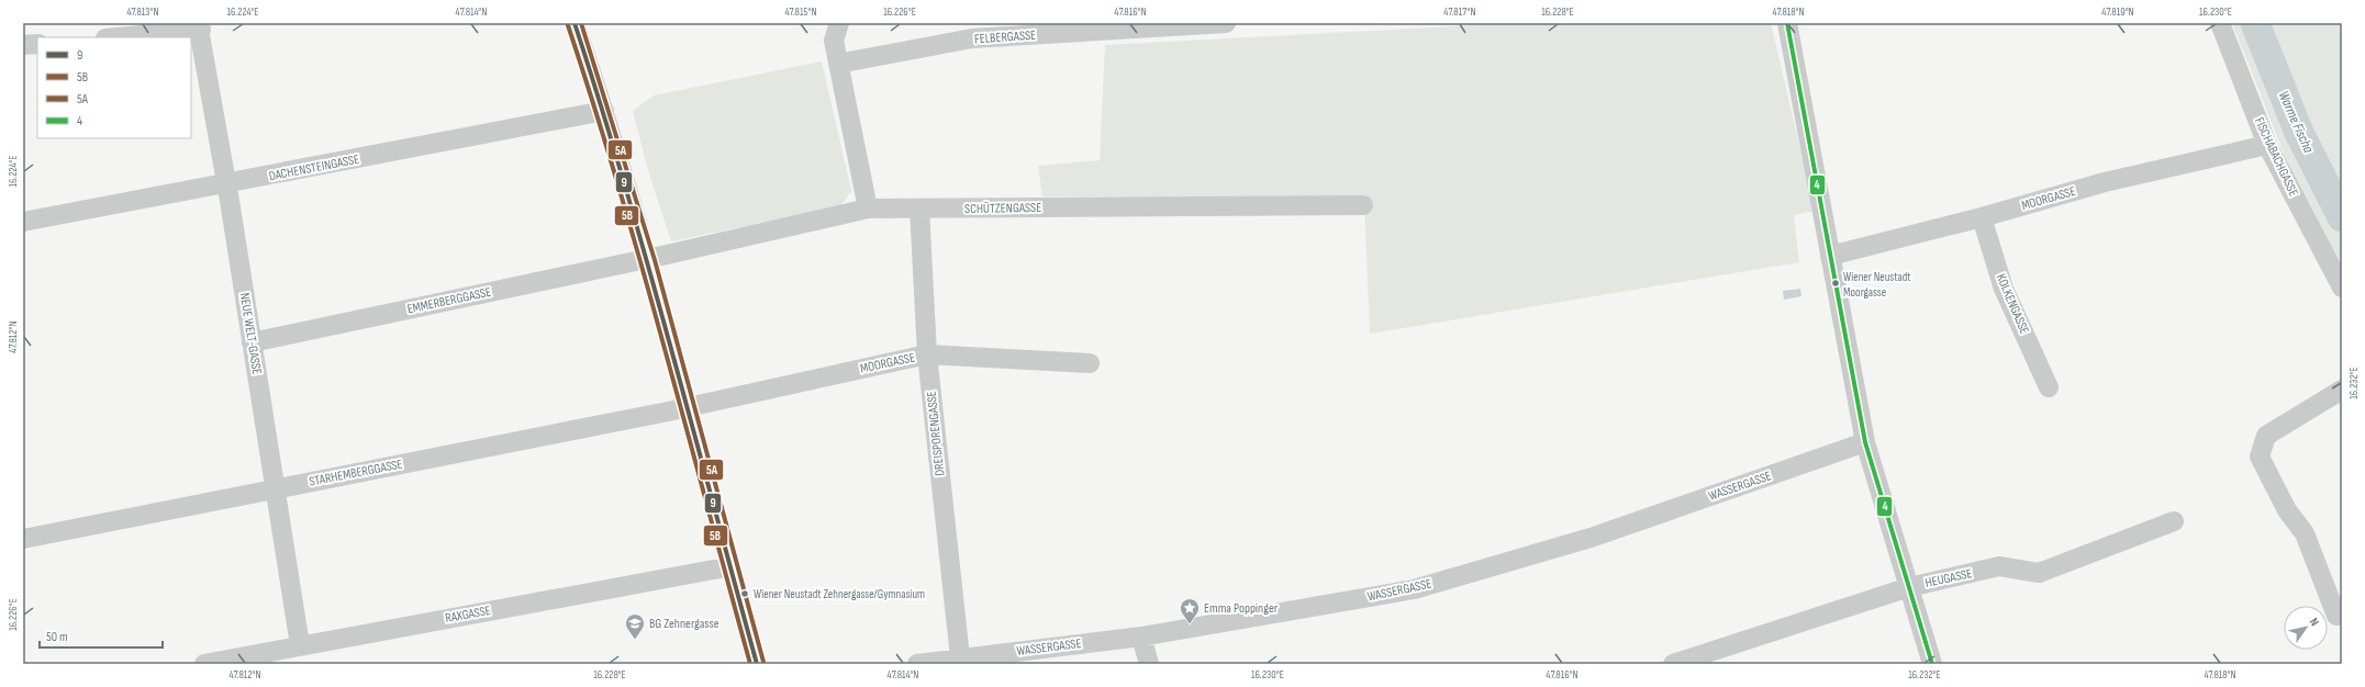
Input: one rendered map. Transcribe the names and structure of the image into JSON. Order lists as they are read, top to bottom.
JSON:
{
  "streets": {
    "street": [
      "FELBERGASSE",
      "FISCHABACHGASSE",
      "DACHENSTEINGASSE",
      "MOORGASSE",
      "SCHÜTZENGASSE",
      "EMMERBERGGASSE",
      "KOLKENGASSE",
      "NEUE WELT-GASSE",
      "DREISPORENGASSE",
      "STARHEMBERGGASSE",
      "WASSERGASSE",
      "HEUGASSE",
      "RAXGASSE"
    ]
  },
  "crossings": [
    ["FISCHABACHGASSE", "MOORGASSE"],
    ["DACHENSTEINGASSE", "NEUE WELT-GASSE"],
    ["MOORGASSE", "KOLKENGASSE"],
    ["MOORGASSE", "DREISPORENGASSE"],
    ["MOORGASSE", "STARHEMBERGGASSE"],
    ["SCHÜTZENGASSE", "EMMERBERGGASSE"],
    ["SCHÜTZENGASSE", "DREISPORENGASSE"],
    ["EMMERBERGGASSE", "NEUE WELT-GASSE"],
    ["NEUE WELT-GASSE", "STARHEMBERGGASSE"],
    ["NEUE WELT-GASSE", "RAXGASSE"],
    ["DREISPORENGASSE", "WASSERGASSE"]
  ],
  "water": ["Warme Fischa"],
  "places": {
    "other": ["Wiener Neustadt Moorgasse", "Wiener Neustadt Zehnergasse/Gymnasium"],
    "place": ["Emma Poppinger"],
    "school or university": ["BG Zehnergasse"]
  },
  "lines": [
    "transit line 9",
    "transit line 5A",
    "transit line 4",
    "transit line 5B"
  ],
  "legend": [
    "9",
    "5B",
    "5A",
    "4"
  ],
  "scale_bar": "50 m",
  "north": "top right",
  "coordinates": [
    "47.813°N",
    "16.224°E",
    "47.814°N",
    "47.815°N",
    "16.226°E",
    "47.816°N",
    "47.817°N",
    "16.228°E",
    "47.818°N",
    "47.819°N",
    "16.230°E",
    "47.812°N",
    "16.232°E"
  ]
}
